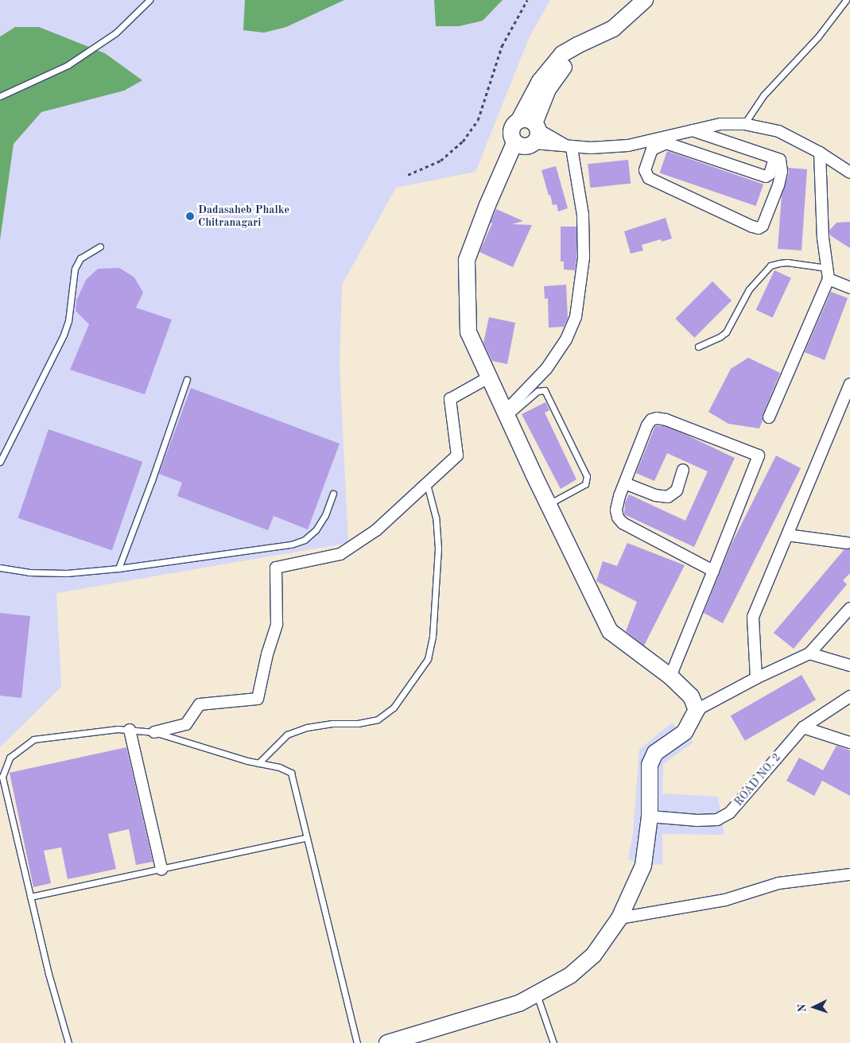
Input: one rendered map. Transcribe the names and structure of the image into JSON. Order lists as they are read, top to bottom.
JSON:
{
  "streets": {
    "street": ["ROAD NO. 2"]
  },
  "places": ["Dadasaheb Phalke Chitranagari"],
  "north": "left"
}
